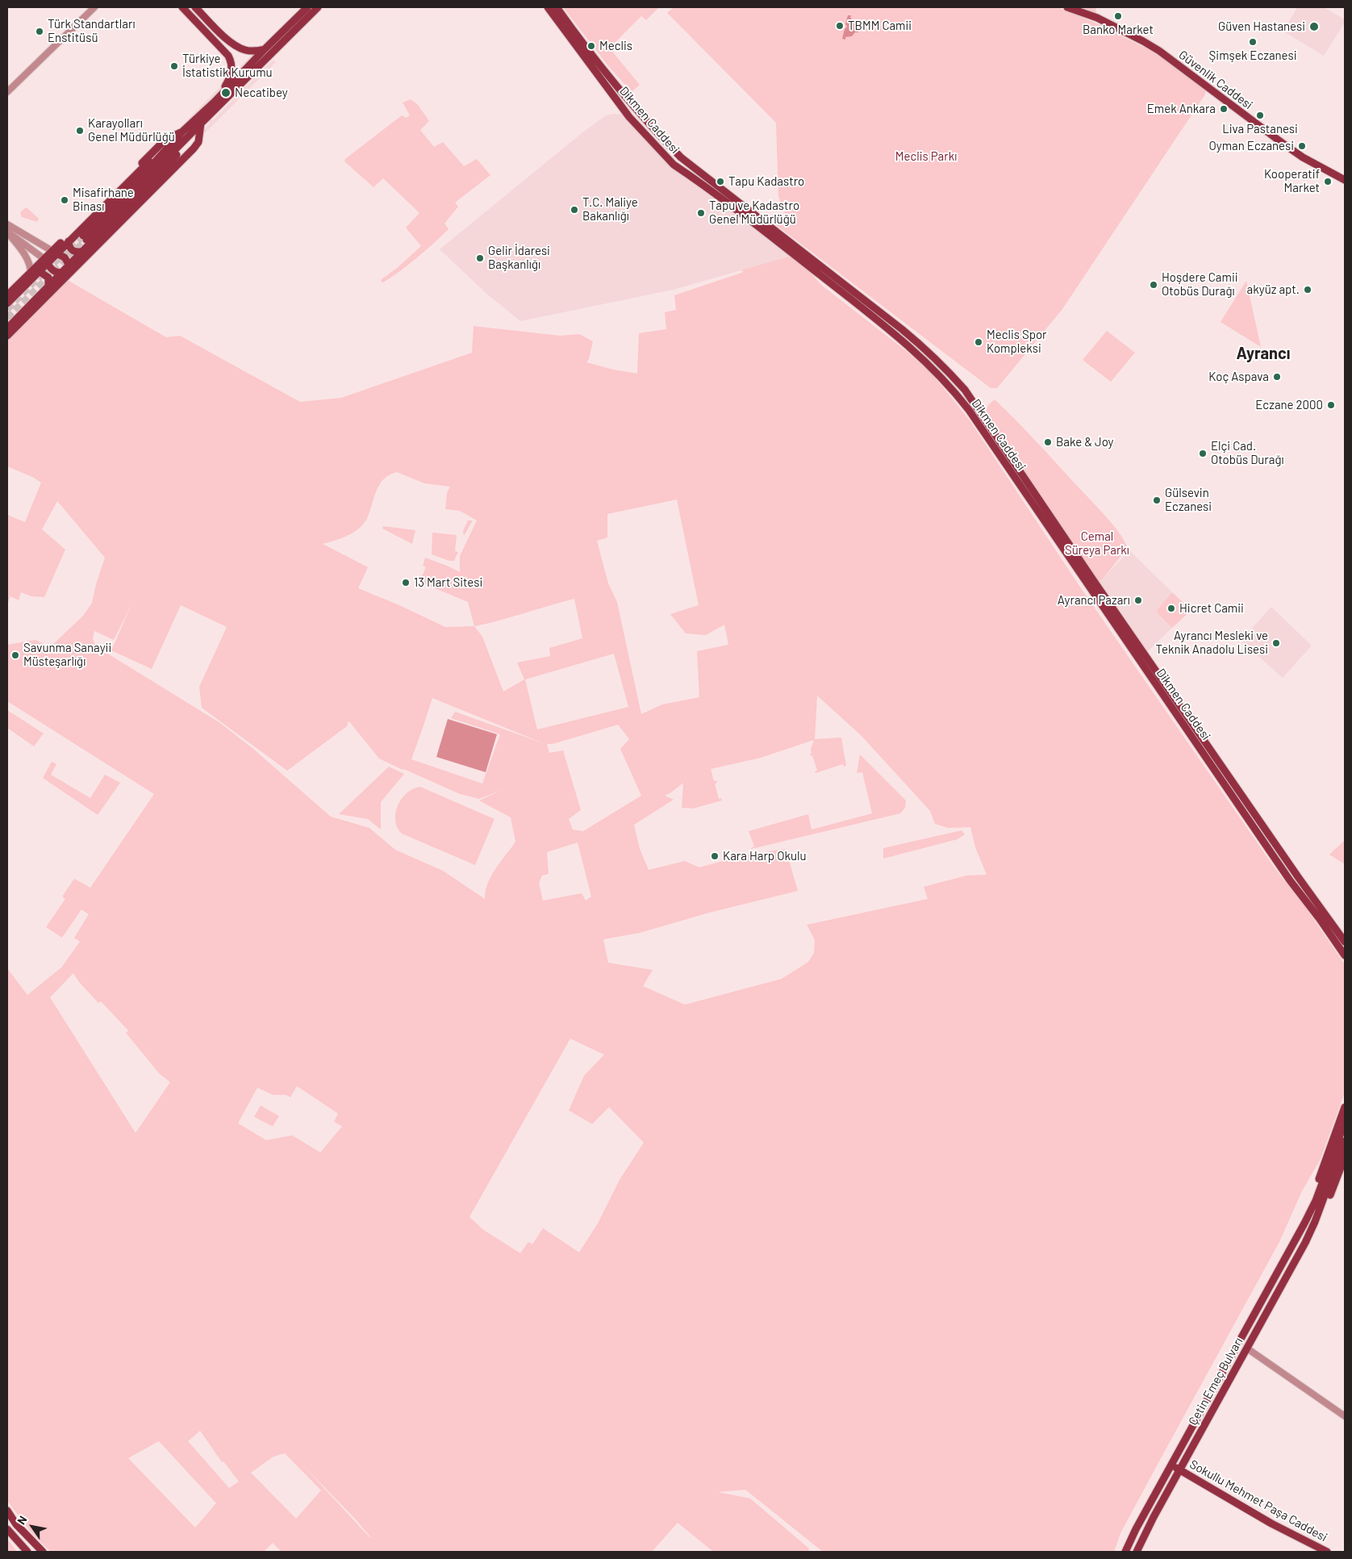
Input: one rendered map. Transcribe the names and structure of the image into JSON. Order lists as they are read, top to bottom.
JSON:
{
  "streets": {
    "main road": [
      "Güvenlik Caddesi",
      "Dikmen Caddesi",
      "Çetin Emeç Bulvarı",
      "Sokullu Mehmet Paşa Caddesi"
    ]
  },
  "crossings": [
    ["Çetin Emeç Bulvarı", "Sokullu Mehmet Paşa Caddesi"]
  ],
  "districts": ["Ayrancı"],
  "parks": ["Meclis Parkı", "Cemal Süreya Parkı"],
  "places": [
    "Banko Market",
    "TBMM Camii",
    "Güven Hastanesi",
    "Türk Standartları Enstitüsü",
    "Şimşek Eczanesi",
    "Meclis",
    "Türkiye İstatistik Kurumu",
    "Necatibey",
    "Emek Ankara",
    "Liva Pastanesi",
    "Karayolları Genel Müdürlüğü",
    "Oyman Eczanesi",
    "Tapu Kadastro",
    "Kooperatif Market",
    "Misafirhane Binası",
    "T.C. Maliye Bakanlığı",
    "Tapu ve Kadastro Genel Müdürlüğü",
    "Gelir İdaresi Başkanlığı",
    "Hoşdere Camii Otobüs Durağı",
    "akyüz apt.",
    "Meclis Spor Kompleksi",
    "Koç Aspava",
    "Eczane 2000",
    "Bake & Joy",
    "Elçi Cad. Otobüs Durağı",
    "Gülsevin Eczanesi",
    "13 Mart Sitesi",
    "Ayrancı Pazarı",
    "Hicret Camii",
    "Ayrancı Mesleki ve Teknik Anadolu Lisesi",
    "Savunma Sanayii Müsteşarlığı",
    "Kara Harp Okulu"
  ],
  "north": "top left"
}
